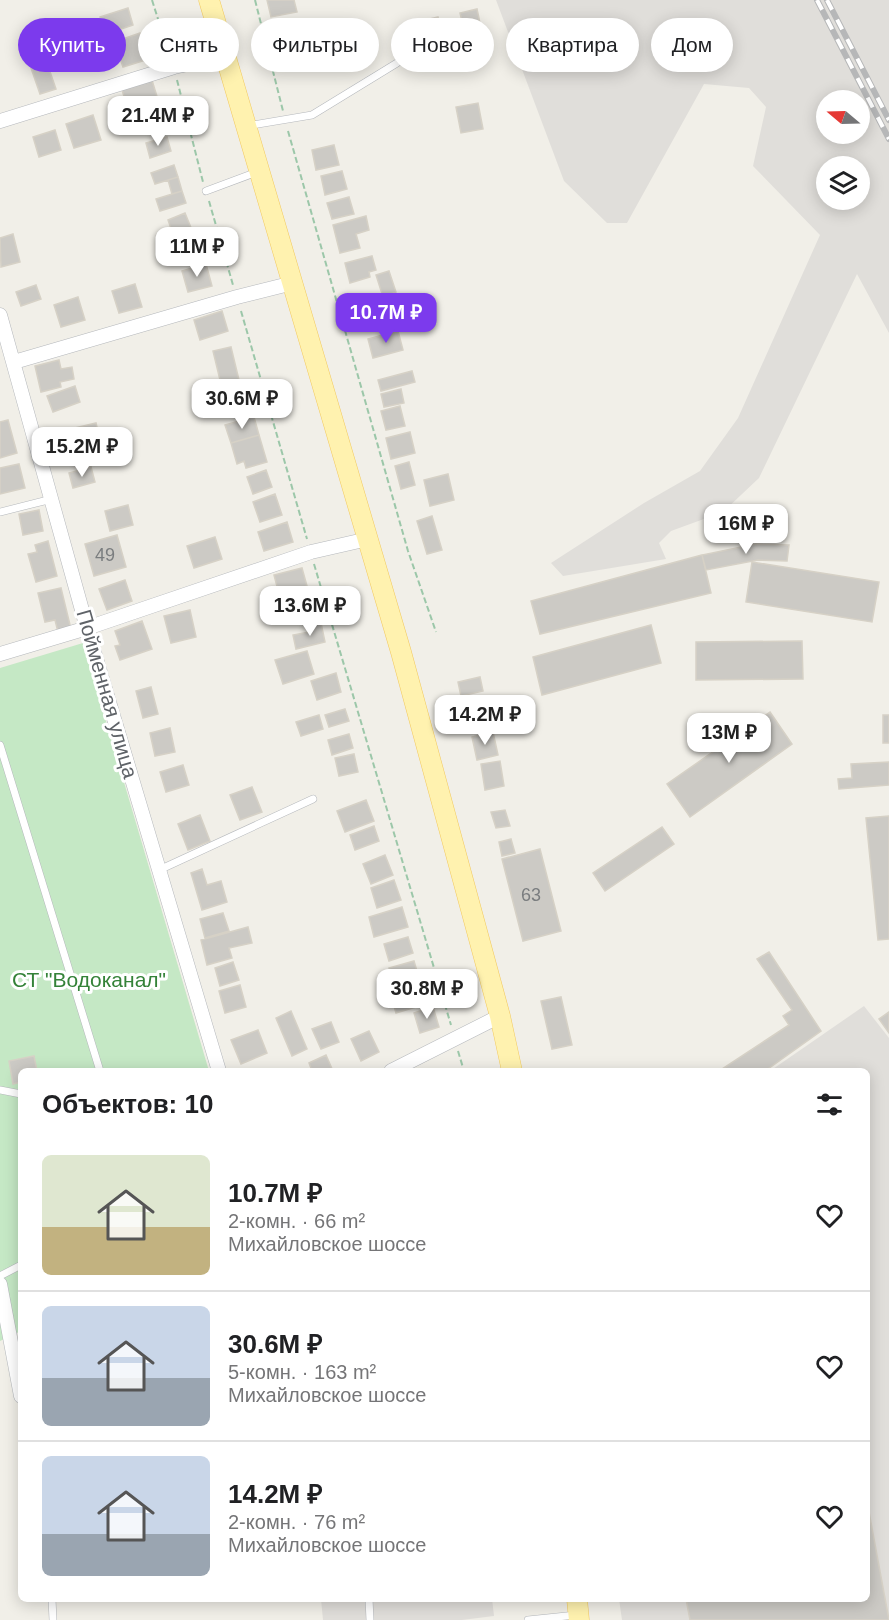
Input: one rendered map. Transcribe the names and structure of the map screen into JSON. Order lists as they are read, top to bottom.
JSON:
{
  "streets": {
    "street": ["Пойменная улица"]
  },
  "parks": ["СТ \"Водоканал\""],
  "house_numbers": ["49", "63"],
  "north": "left",
  "page": {
    "chip": [
      "Купить",
      "Снять",
      "Фильтры",
      "Новое",
      "Квартира",
      "Дом"
    ],
    "price": [
      "21.4M ₽",
      "11M ₽",
      "10.7M ₽",
      "30.6M ₽",
      "15.2M ₽",
      "16M ₽",
      "13.6M ₽",
      "14.2M ₽",
      "13M ₽",
      "30.8M ₽"
    ],
    "heading": "Объектов: 10",
    "list": [
      {
        "name": "10.7M ₽",
        "note": "2-комн. · 66 m² · Михайловское шоссе"
      },
      {
        "name": "30.6M ₽",
        "note": "5-комн. · 163 m² · Михайловское шоссе"
      },
      {
        "name": "14.2M ₽",
        "note": "2-комн. · 76 m² · Михайловское шоссе"
      }
    ]
  }
}
